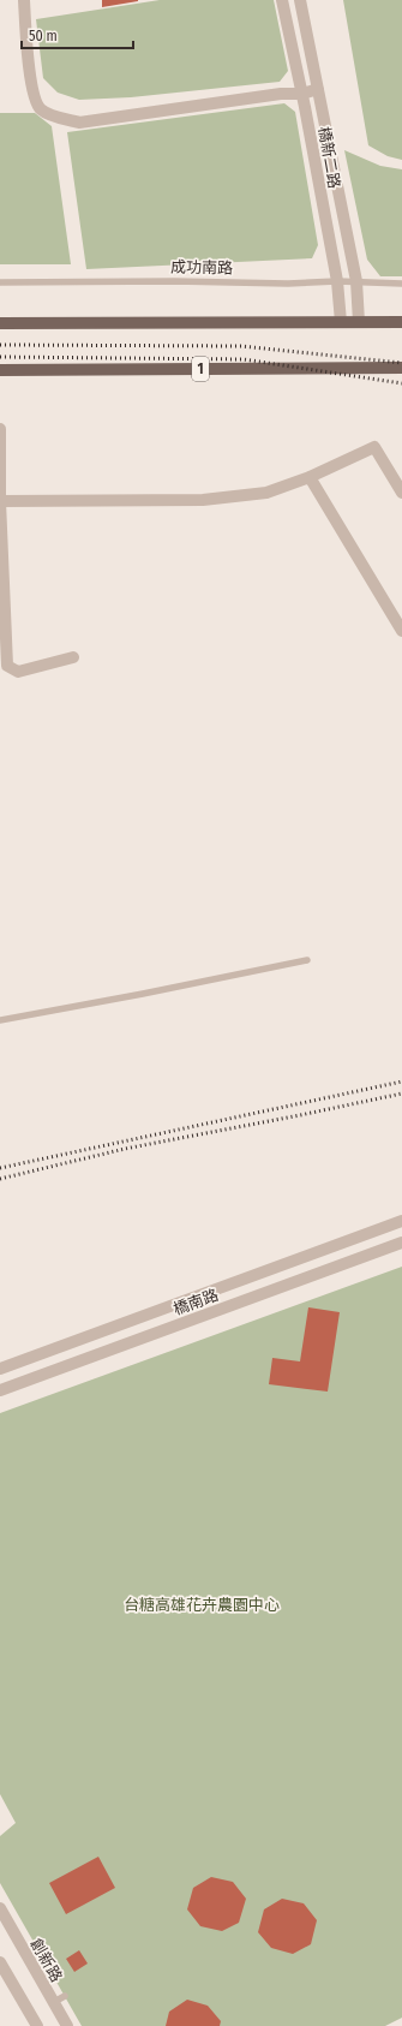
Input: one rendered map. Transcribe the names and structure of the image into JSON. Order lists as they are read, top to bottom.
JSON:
{
  "streets": {
    "main road": ["1"],
    "street": ["橋新二路", "橋南路", "創新路"],
    "lane": ["成功南路"]
  },
  "crossings": [
    ["橋新二路", "成功南路"]
  ],
  "parks": ["台糖高雄花卉農園中心"],
  "scale_bar": "50 m"
}
